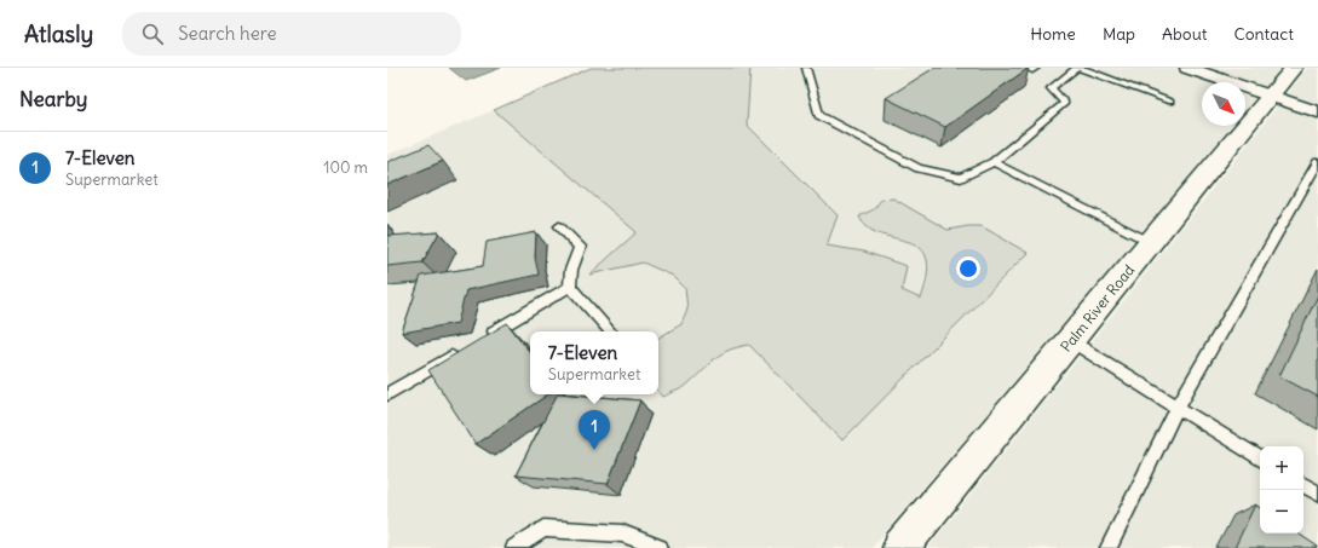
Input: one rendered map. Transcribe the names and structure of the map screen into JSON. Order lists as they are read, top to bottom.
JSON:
{
  "streets": {
    "street": ["Palm River Road"]
  },
  "north": "bottom right",
  "page": {
    "header": "Atlasly",
    "search": "Search here",
    "nav": [
      "Home",
      "Map",
      "About",
      "Contact"
    ],
    "heading": "Nearby",
    "list": [
      {
        "mark": "1",
        "name": "7-Eleven",
        "note": "Supermarket",
        "value": "100 m"
      }
    ],
    "popup": ["7-Eleven", "Supermarket"],
    "pins": "1",
    "map_buttons": ["+", "−"]
  }
}
